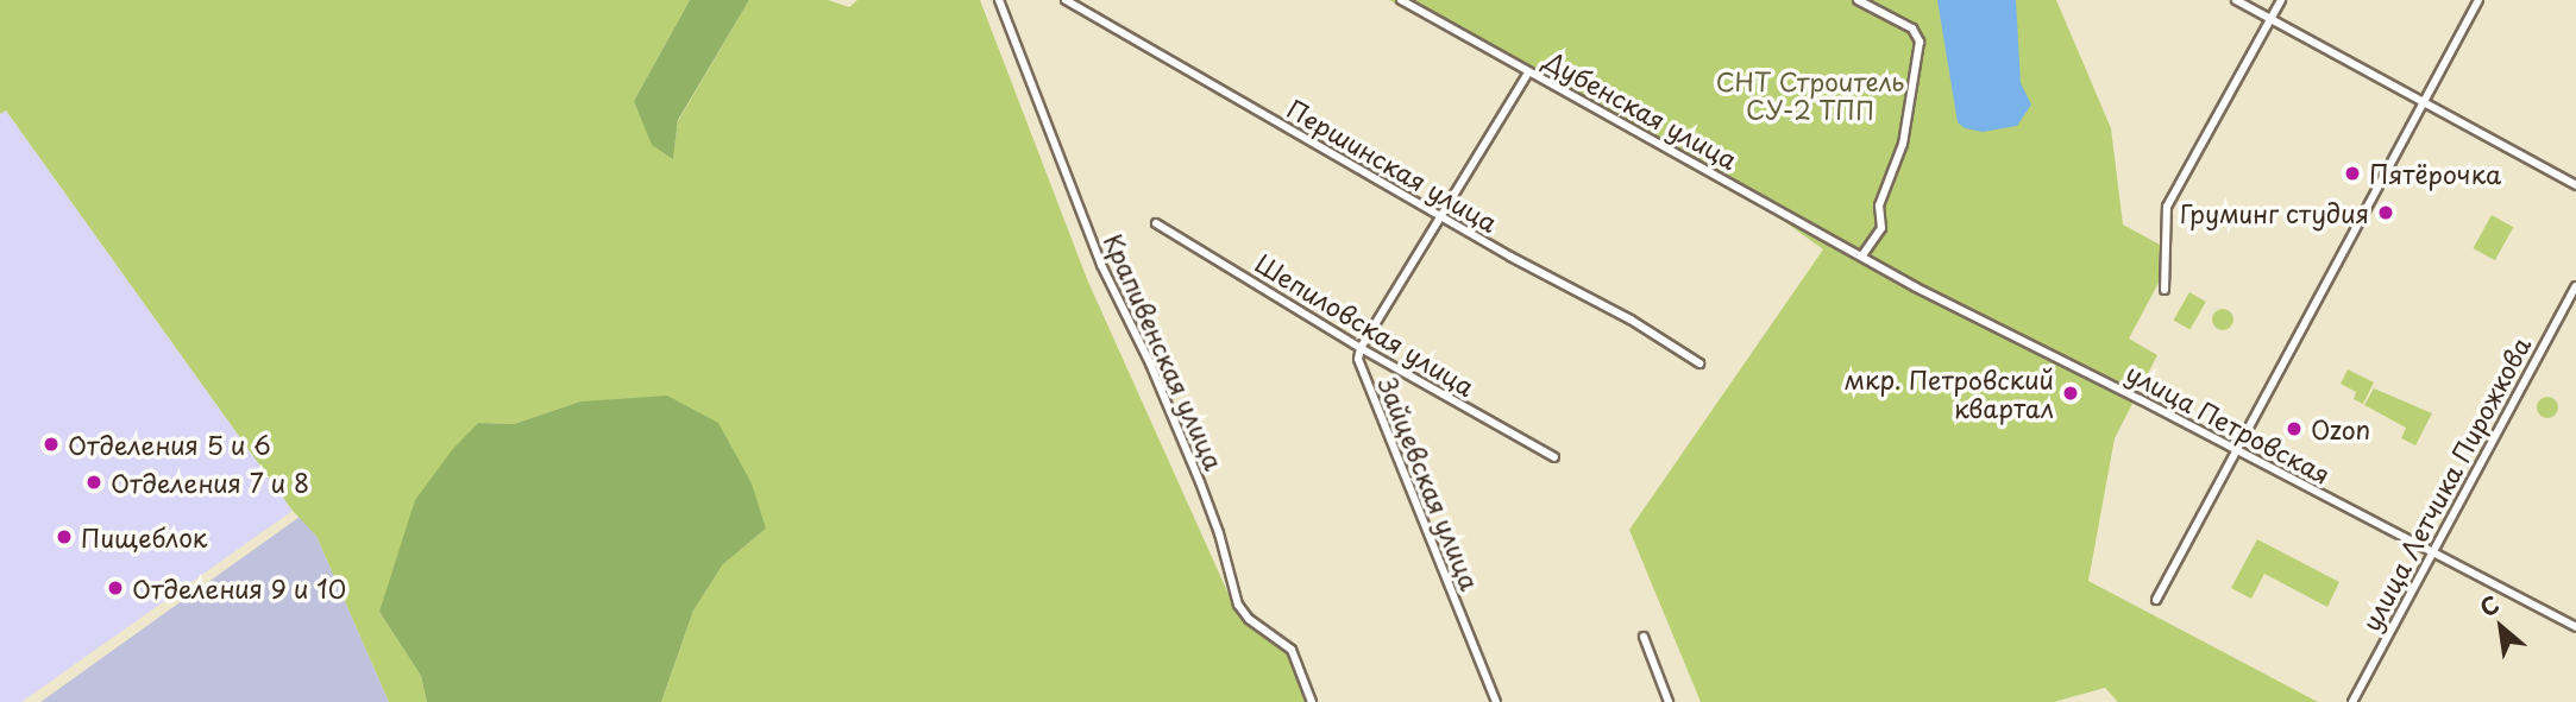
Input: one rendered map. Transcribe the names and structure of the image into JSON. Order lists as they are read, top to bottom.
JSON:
{
  "streets": {
    "street": [
      "Дубенская улица",
      "Першинская улица",
      "Шепиловская улица",
      "Крапивенская улица",
      "улица Петровская",
      "Зайцевская улица",
      "улица Летчика Пирожкова"
    ]
  },
  "crossings": [
    ["Дубенская улица", "улица Петровская"],
    ["Шепиловская улица", "Зайцевская улица"],
    ["улица Петровская", "улица Летчика Пирожкова"]
  ],
  "parks": ["СНТ Строитель СУ-2 ТПП"],
  "places": [
    "Пятёрочка",
    "Груминг студия",
    "мкр. Петровский квартал",
    "Ozon",
    "Отделения 5 и 6",
    "Отделения 7 и 8",
    "Пищеблок",
    "Отделения 9 и 10"
  ],
  "north": "top left"
}
